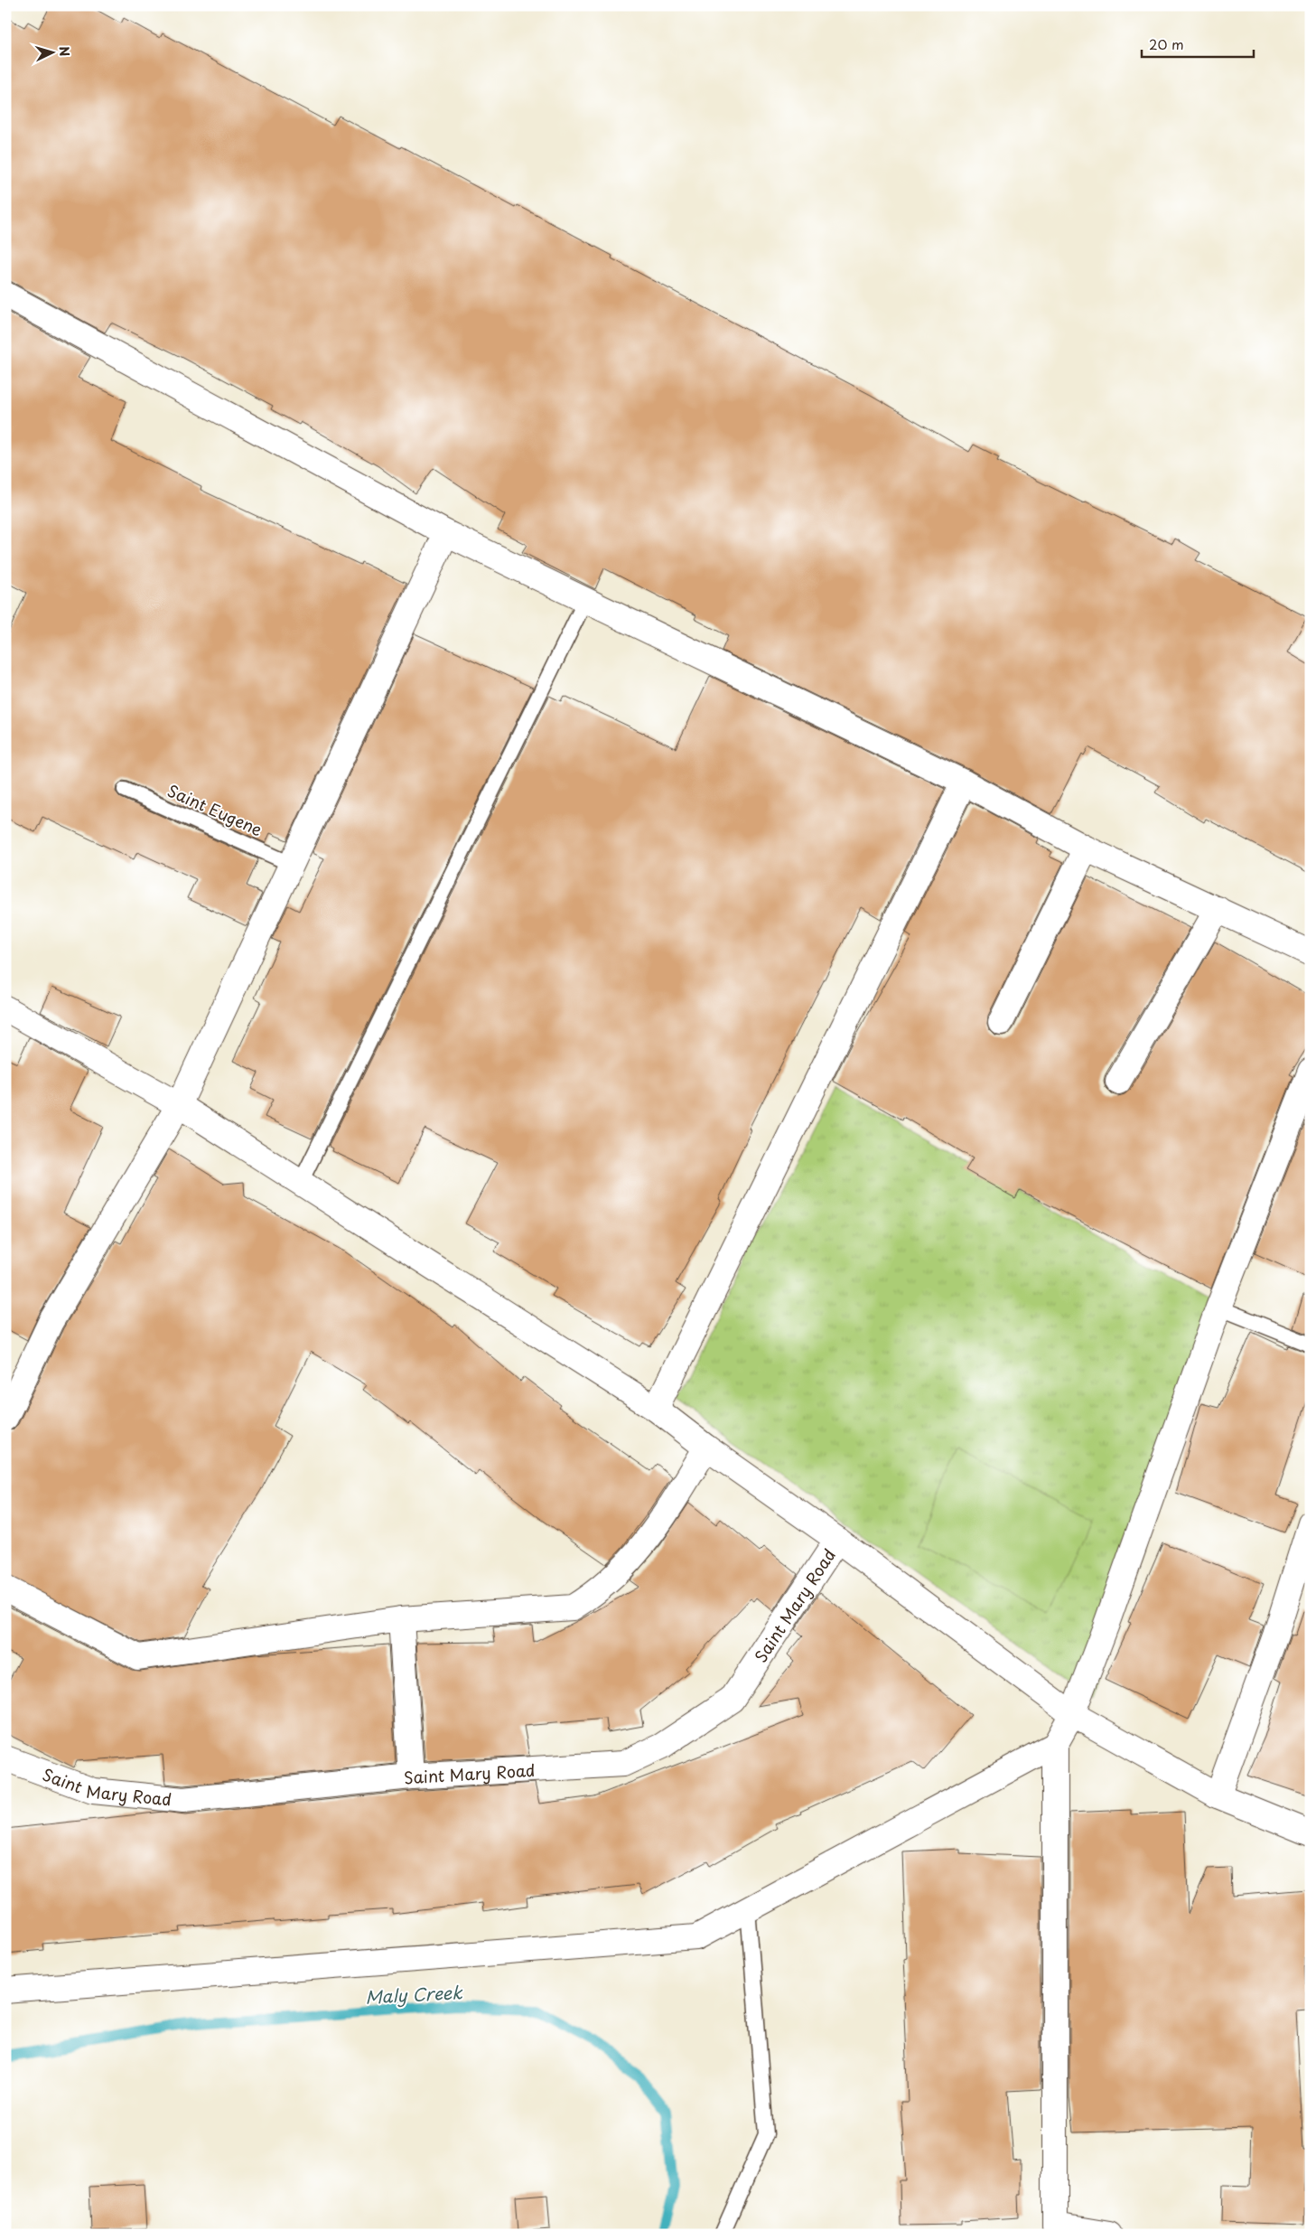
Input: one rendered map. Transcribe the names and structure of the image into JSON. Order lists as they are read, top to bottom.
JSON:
{
  "streets": {
    "street": ["Saint Mary Road"],
    "lane": ["Saint Eugene"]
  },
  "water": ["Maly Creek"],
  "scale_bar": "20 m",
  "north": "right"
}
